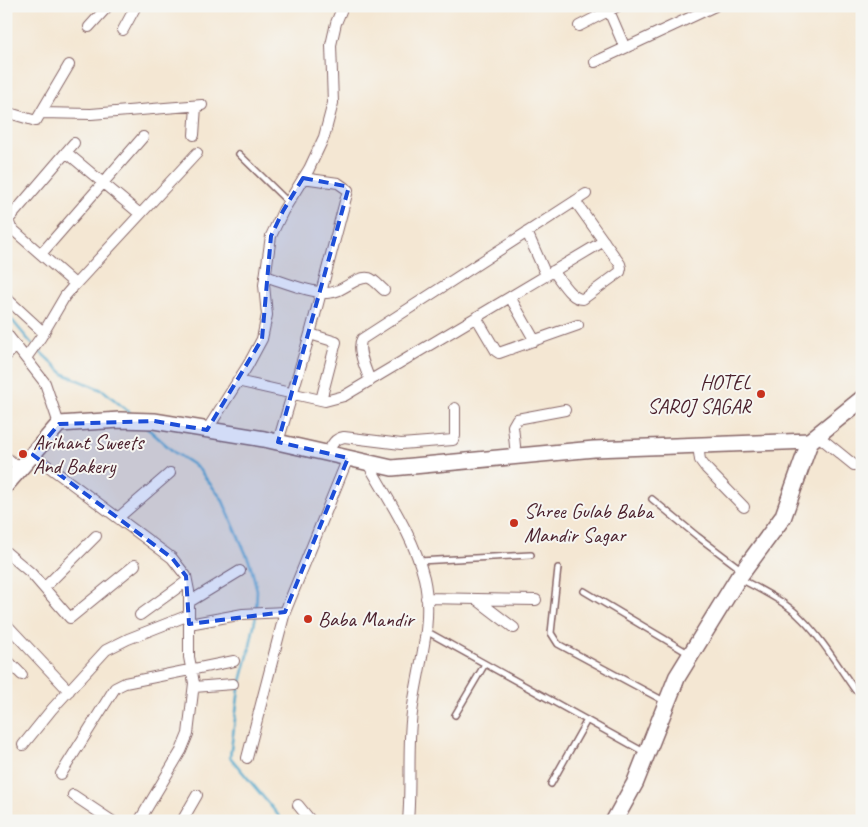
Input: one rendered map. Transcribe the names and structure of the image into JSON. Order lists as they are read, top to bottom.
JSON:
{
  "places": [
    "HOTEL SAROJ SAGAR",
    "Arihant Sweets And Bakery",
    "Shree Gulab Baba Mandir Sagar",
    "Baba Mandir"
  ]
}
